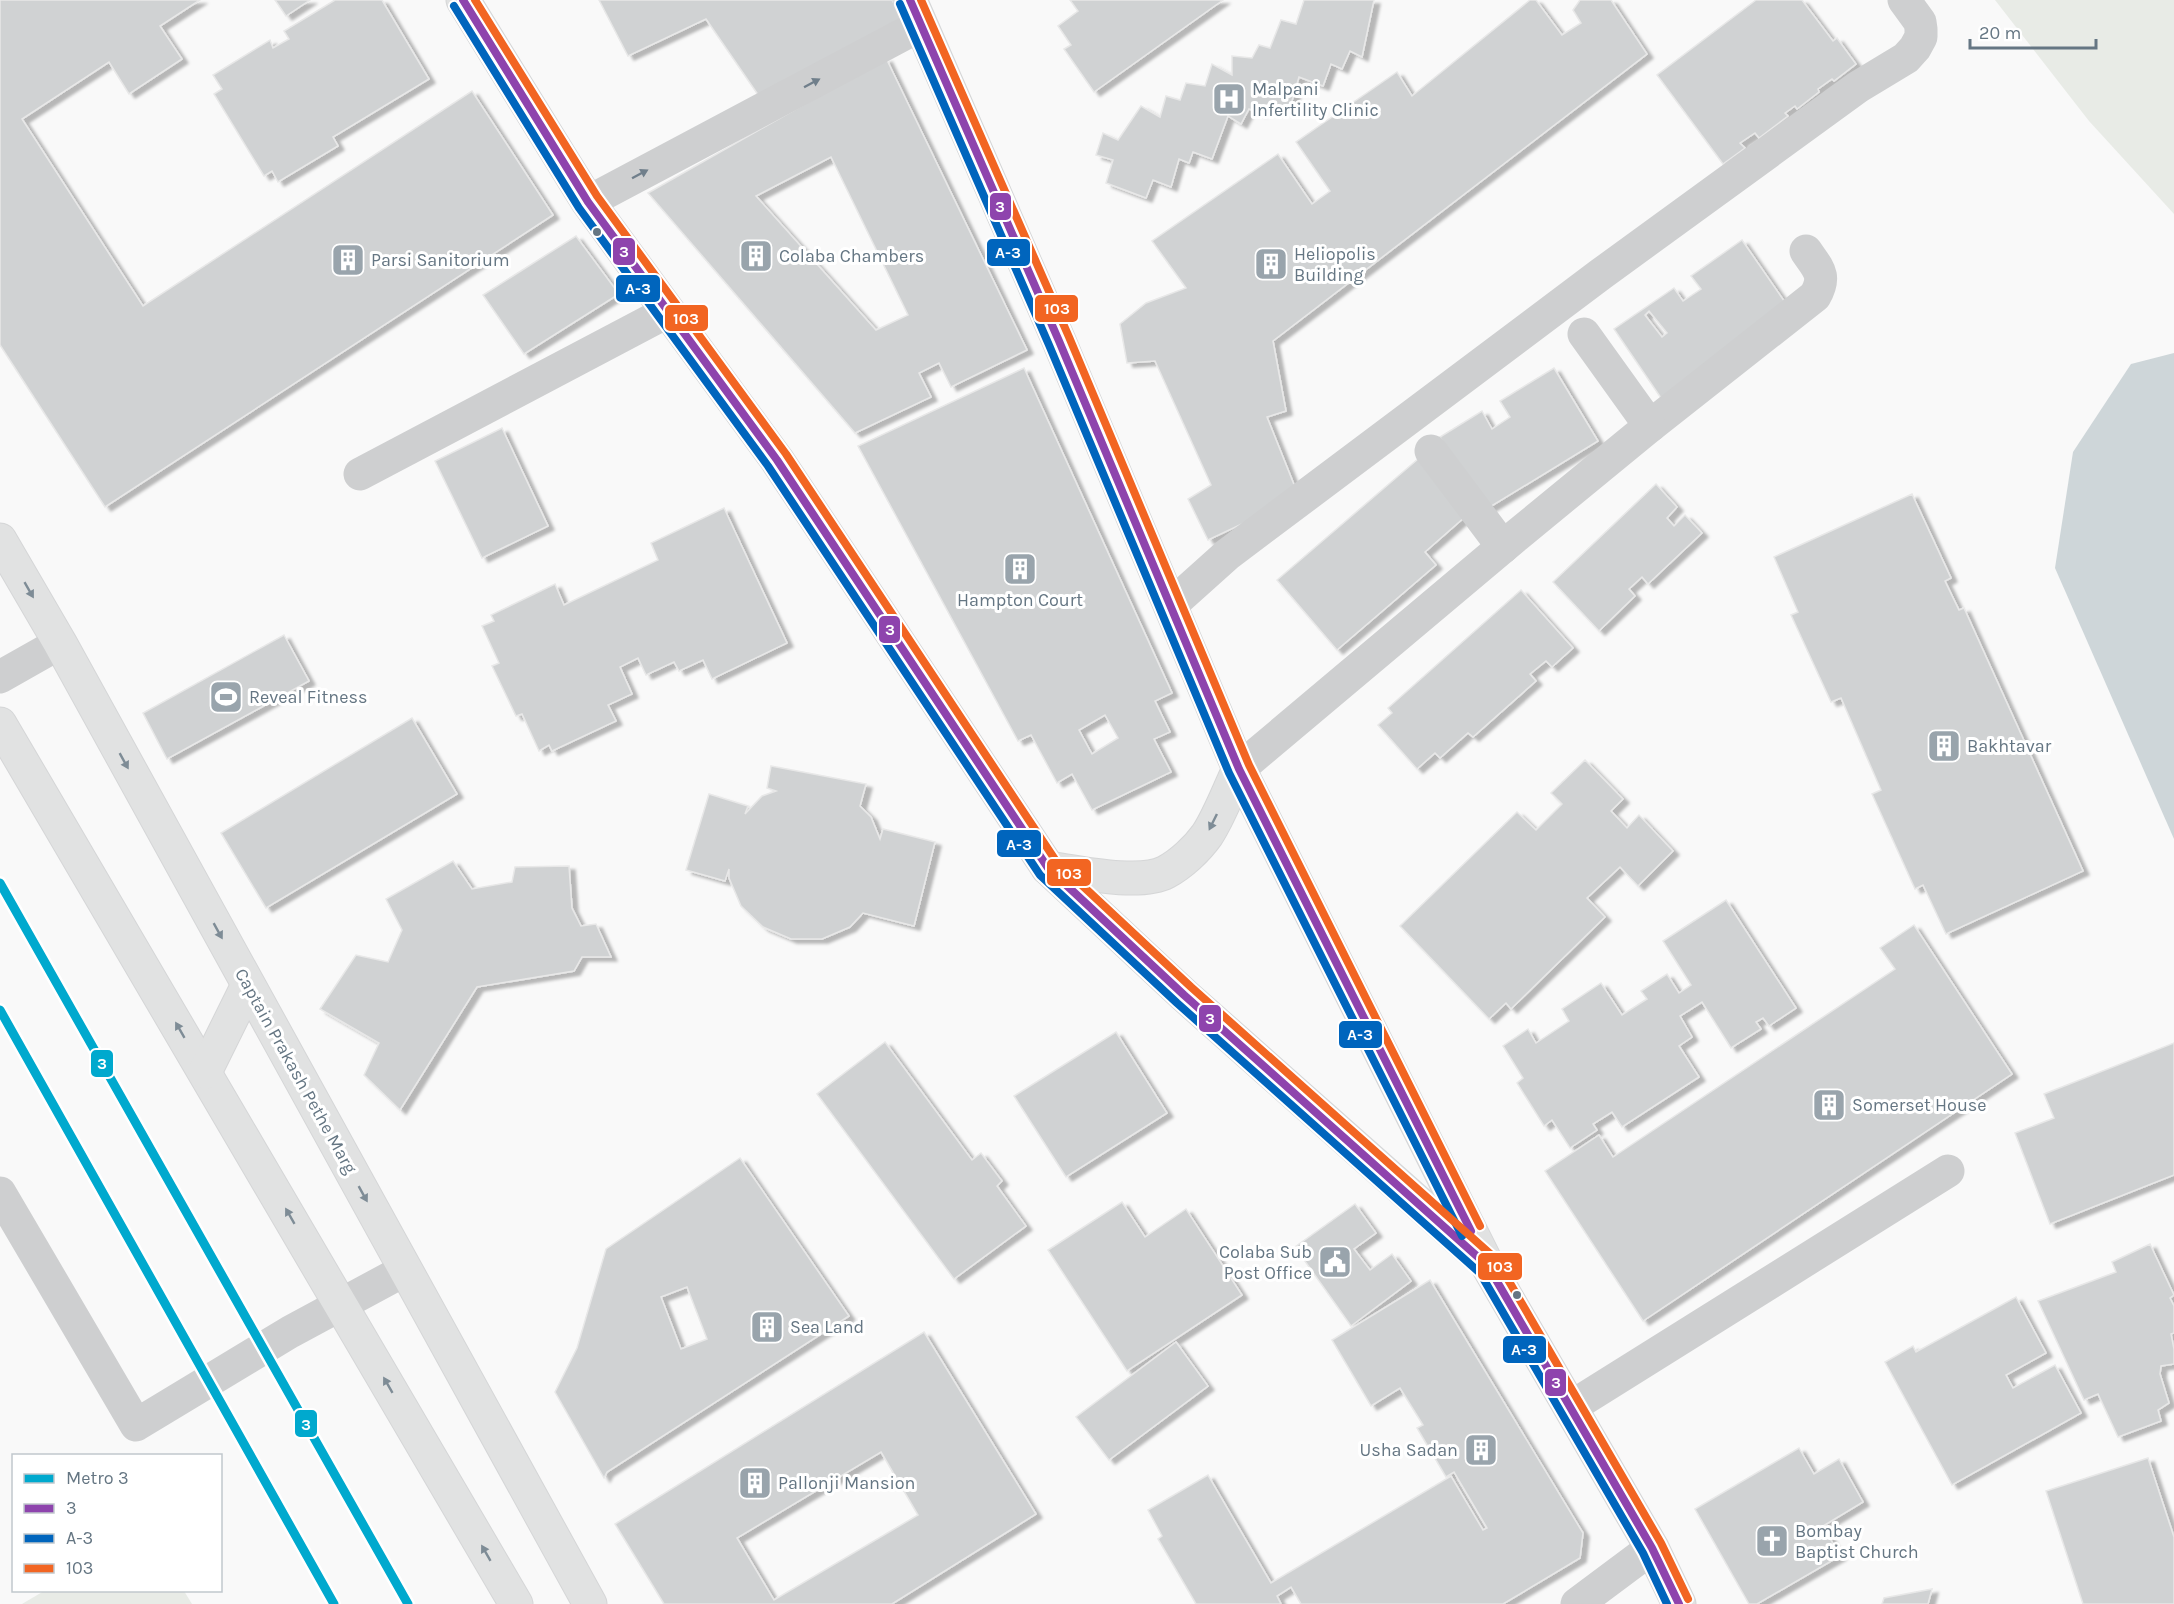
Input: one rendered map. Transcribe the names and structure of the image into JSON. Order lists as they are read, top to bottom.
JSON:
{
  "streets": {
    "main road": ["Captain Prakash Pethe Marg"]
  },
  "places": {
    "hospital": ["Malpani Infertility Clinic"],
    "building": [
      "Colaba Chambers",
      "Parsi Sanitorium",
      "Heliopolis Building",
      "Hampton Court",
      "Bakhtavar",
      "Somerset House",
      "Sea Land",
      "Usha Sadan",
      "Pallonji Mansion"
    ],
    "sports": ["Reveal Fitness"],
    "public building": ["Colaba Sub Post Office"],
    "church": ["Bombay Baptist Church"]
  },
  "lines": [
    "transit line 3",
    "transit line 103",
    "transit line A-3",
    "metro line 3"
  ],
  "legend": [
    "Metro 3",
    "3",
    "A-3",
    "103"
  ],
  "scale_bar": "20 m"
}
